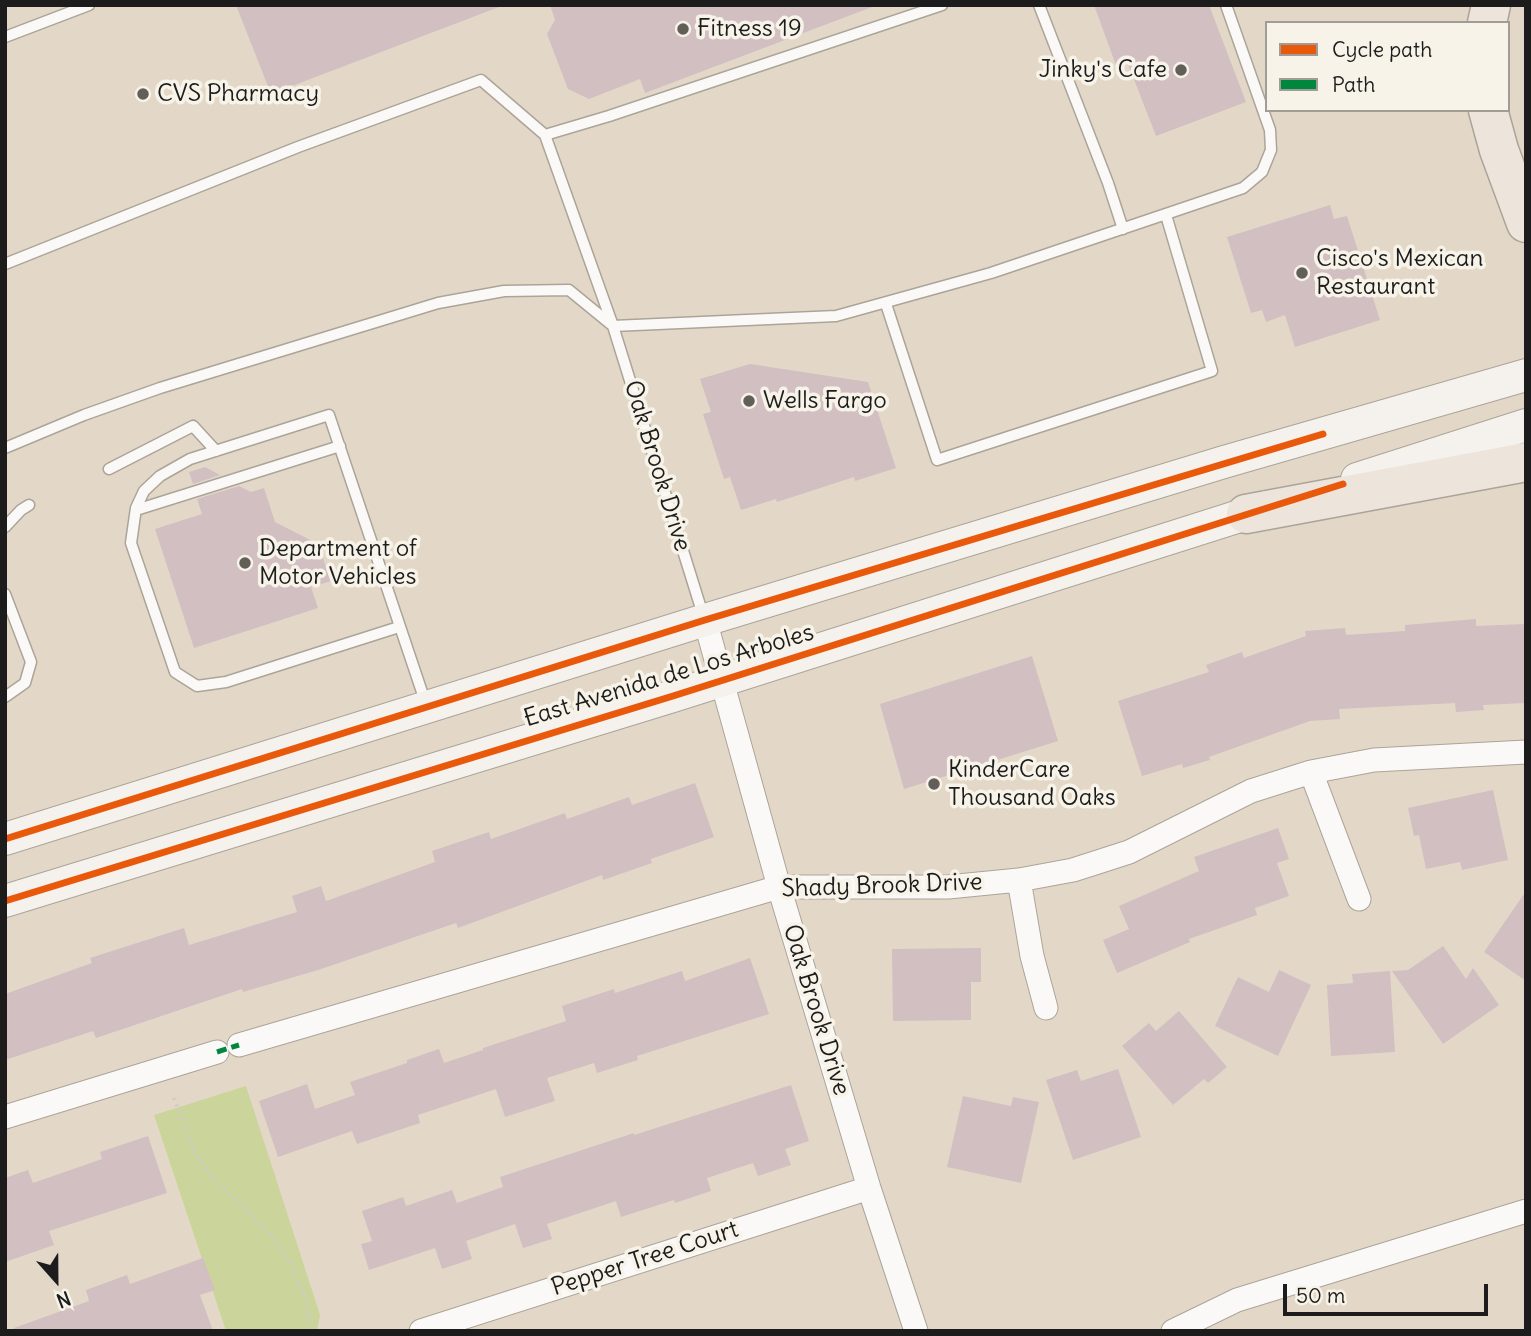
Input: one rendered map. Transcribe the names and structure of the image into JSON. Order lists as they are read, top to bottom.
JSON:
{
  "streets": {
    "main road": ["East Avenida de Los Arboles"],
    "street": ["Oak Brook Drive", "Shady Brook Drive", "Pepper Tree Court"]
  },
  "crossings": [
    ["Oak Brook Drive", "East Avenida de Los Arboles"],
    ["Oak Brook Drive", "Shady Brook Drive"],
    ["Oak Brook Drive", "Pepper Tree Court"]
  ],
  "places": [
    "Fitness 19",
    "Jinky's Cafe",
    "CVS Pharmacy",
    "Cisco's Mexican Restaurant",
    "Wells Fargo",
    "Department of Motor Vehicles",
    "KinderCare Thousand Oaks"
  ],
  "legend": ["Cycle path", "Path"],
  "scale_bar": "50 m",
  "north": "bottom"
}
